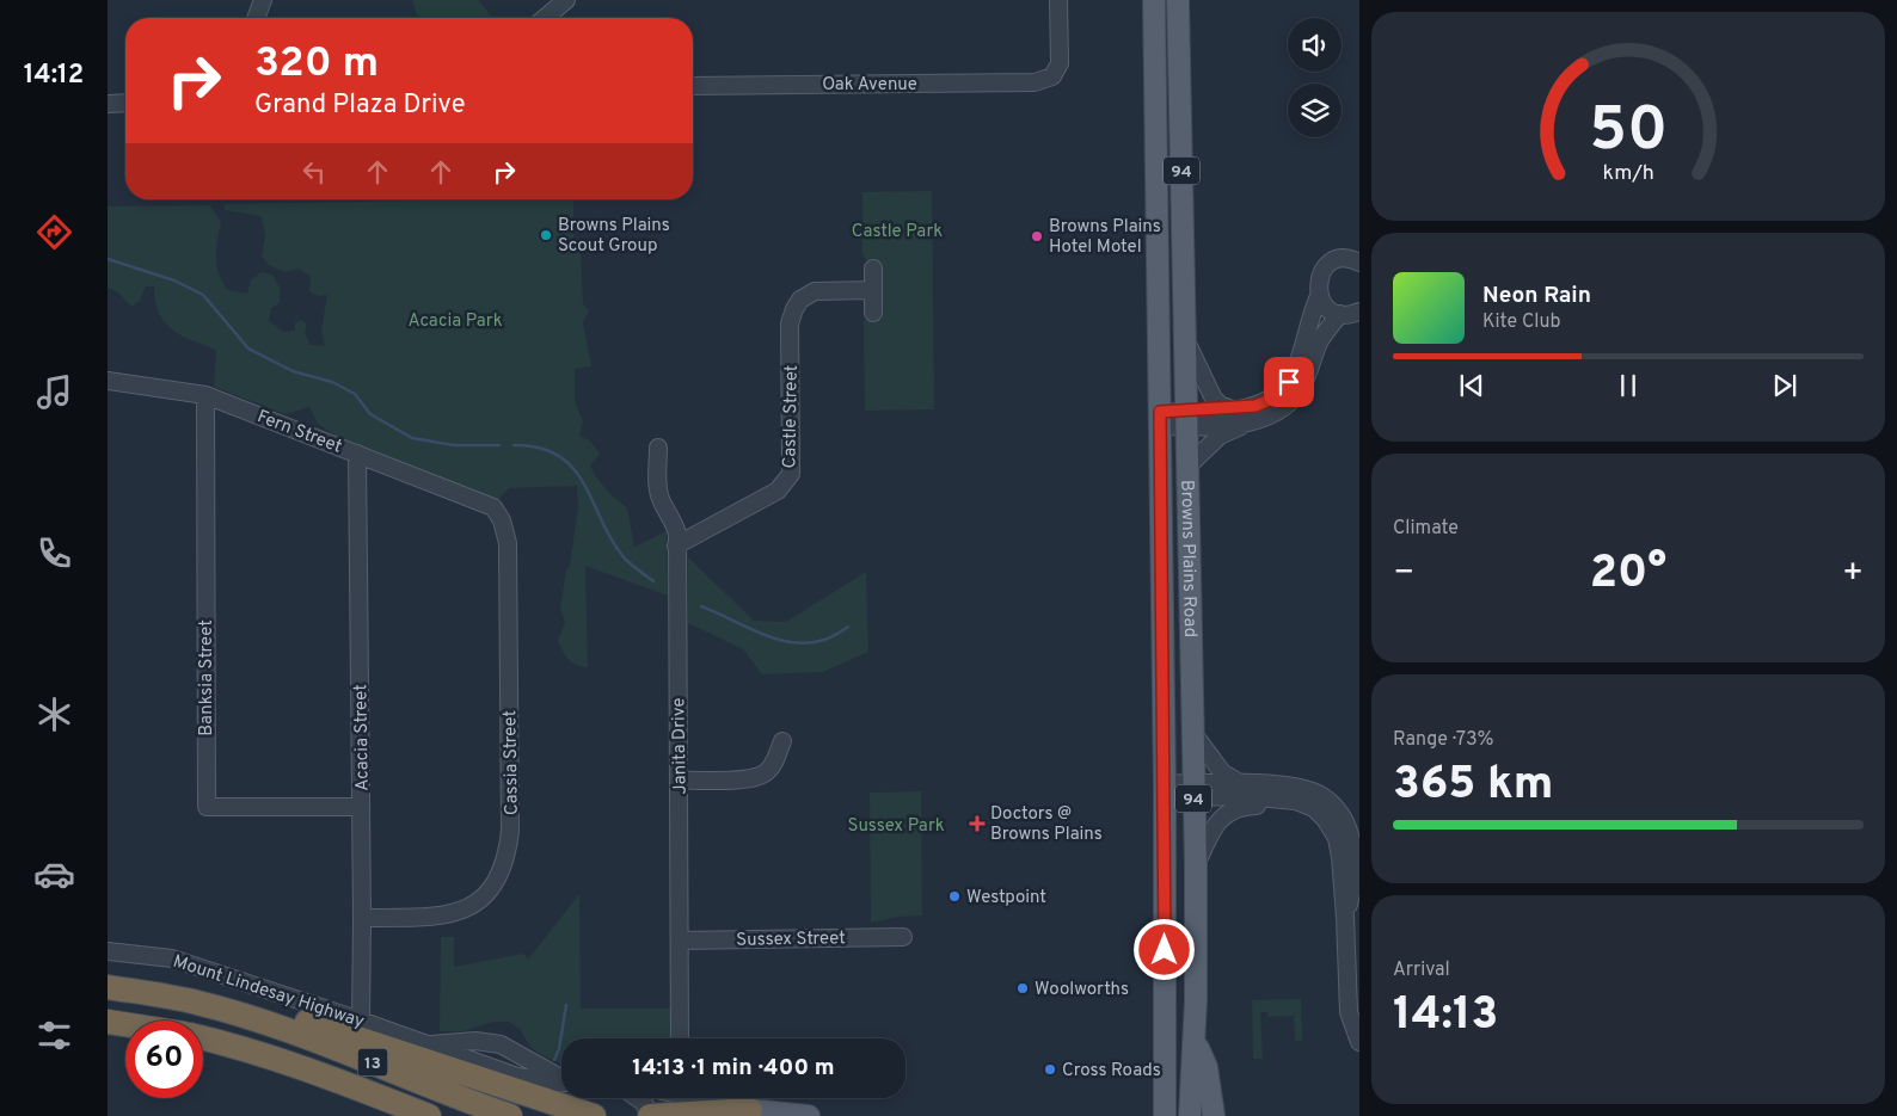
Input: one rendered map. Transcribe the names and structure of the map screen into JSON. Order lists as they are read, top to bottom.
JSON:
{
  "streets": {
    "highway": ["Mount Lindesay Highway", "13"],
    "main road": ["94", "Browns Plains Road"],
    "street": [
      "Oak Avenue",
      "Castle Street",
      "Fern Street",
      "Banksia Street",
      "Acacia Street",
      "Janita Drive",
      "Cassia Street",
      "Sussex Street"
    ]
  },
  "crossings": [
    ["Castle Street", "Janita Drive"],
    ["Fern Street", "Banksia Street"],
    ["Fern Street", "Acacia Street"],
    ["Fern Street", "Cassia Street"],
    ["Banksia Street", "Acacia Street"],
    ["Acacia Street", "Cassia Street"],
    ["Acacia Street", "Mount Lindesay Highway"],
    ["Janita Drive", "Sussex Street"]
  ],
  "parks": ["Castle Park", "Acacia Park", "Sussex Park"],
  "places": {
    "other": [
      "Browns Plains Scout Group",
      "Browns Plains Hotel Motel",
      "Westpoint",
      "Woolworths",
      "Cross Roads"
    ],
    "health": ["Doctors @ Browns Plains"]
  },
  "page": {
    "tabs": "14:12",
    "turn": ["320 m", "Grand Plaza Drive"],
    "song": ["Neon Rain", "Kite Club"],
    "tile": [
      "Climate",
      ["Range · 73%", "365 km"],
      ["Arrival", "14:13"]
    ],
    "heat": ["−", "20°", "+"],
    "limit": "60",
    "trip": "14:13 · 1 min · 400 m",
    "gauge": ["50", "km/h"]
  }
}
